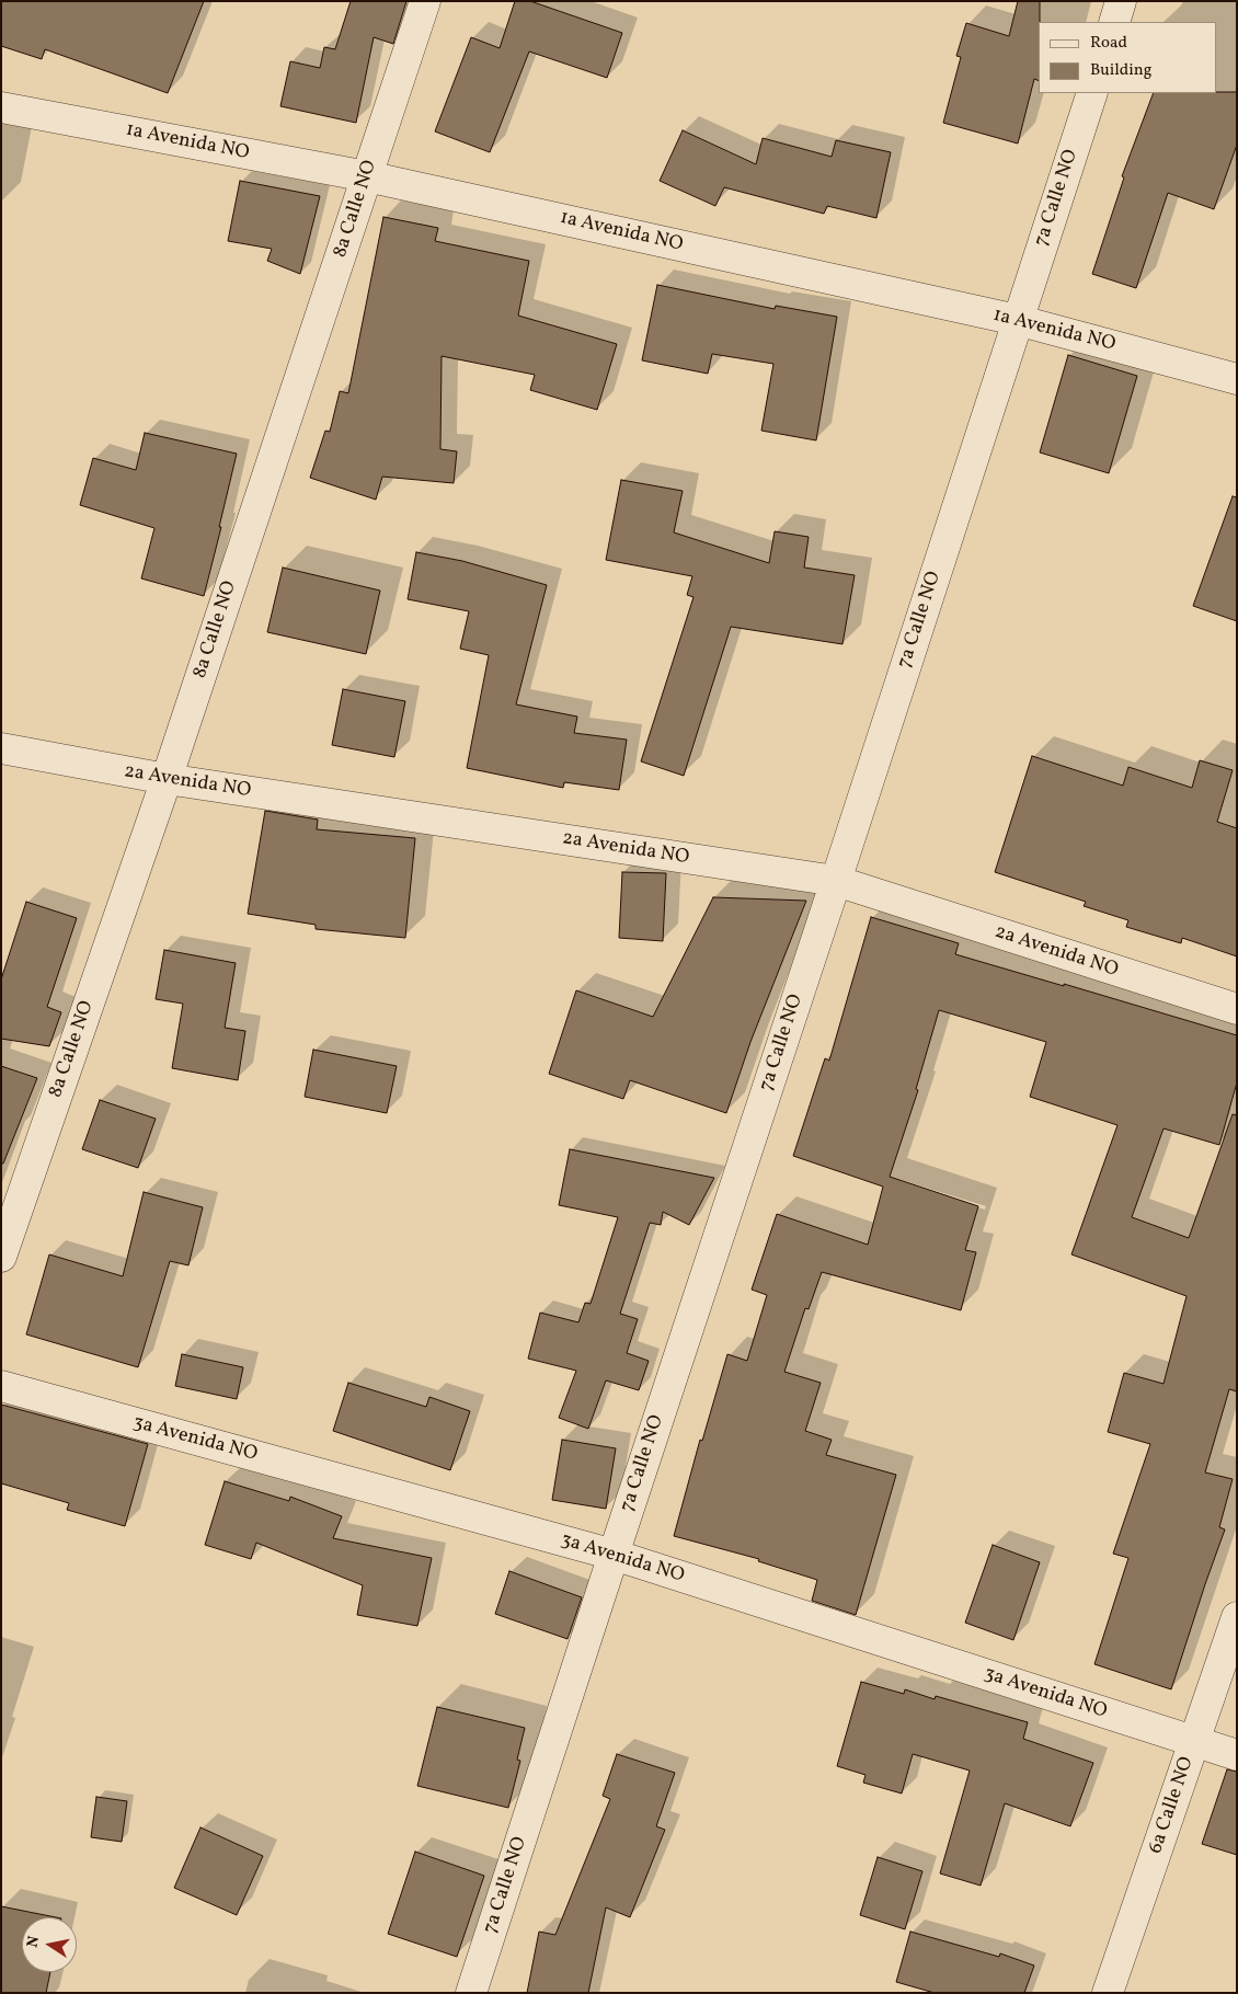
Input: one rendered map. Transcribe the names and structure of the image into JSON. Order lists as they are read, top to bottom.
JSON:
{
  "streets": {
    "street": [
      "1a Avenida NO",
      "7a Calle NO",
      "8a Calle NO",
      "2a Avenida NO",
      "3a Avenida NO",
      "6a Calle NO"
    ]
  },
  "crossings": [
    ["1a Avenida NO", "7a Calle NO"],
    ["1a Avenida NO", "8a Calle NO"],
    ["7a Calle NO", "2a Avenida NO"],
    ["7a Calle NO", "3a Avenida NO"],
    ["8a Calle NO", "2a Avenida NO"],
    ["3a Avenida NO", "6a Calle NO"]
  ],
  "legend": ["Road", "Building"],
  "north": "left"
}
